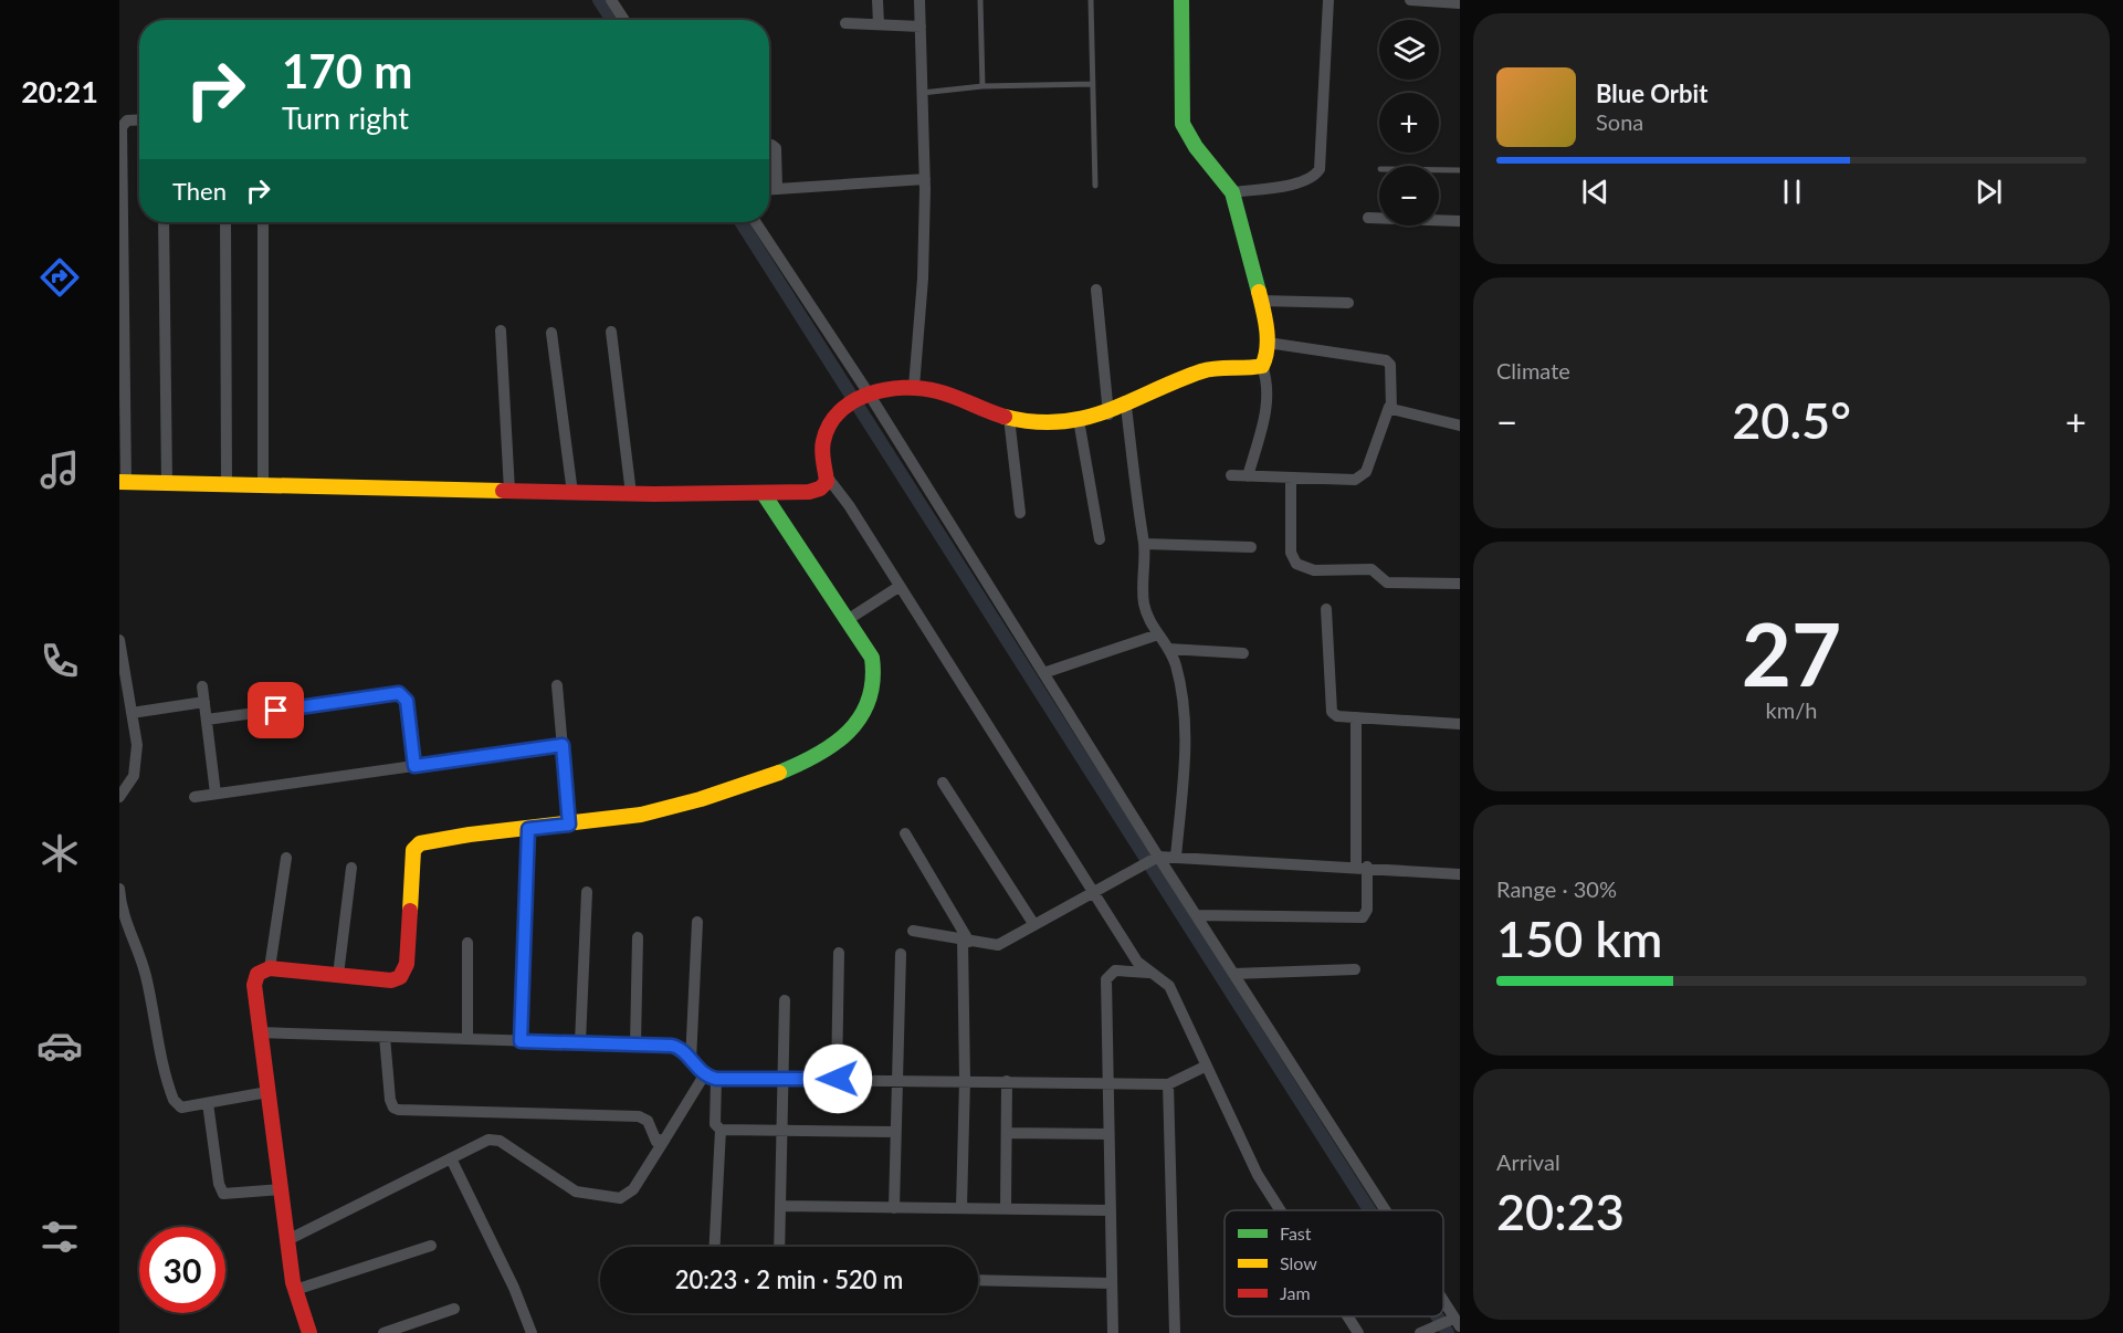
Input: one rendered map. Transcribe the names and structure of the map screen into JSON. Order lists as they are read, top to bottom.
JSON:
{
  "legend": ["Fast", "Slow", "Jam"],
  "page": {
    "tabs": "20:21",
    "map_buttons": ["+", "−"],
    "turn": ["170 m", "Turn right"],
    "song": ["Blue Orbit", "Sona"],
    "then": "Then",
    "tile": [
      "Climate",
      ["27", "km/h"],
      ["Range · 30%", "150 km"],
      ["Arrival", "20:23"]
    ],
    "heat": ["−", "20.5°", "+"],
    "limit": "30",
    "trip": "20:23 · 2 min · 520 m"
  }
}
